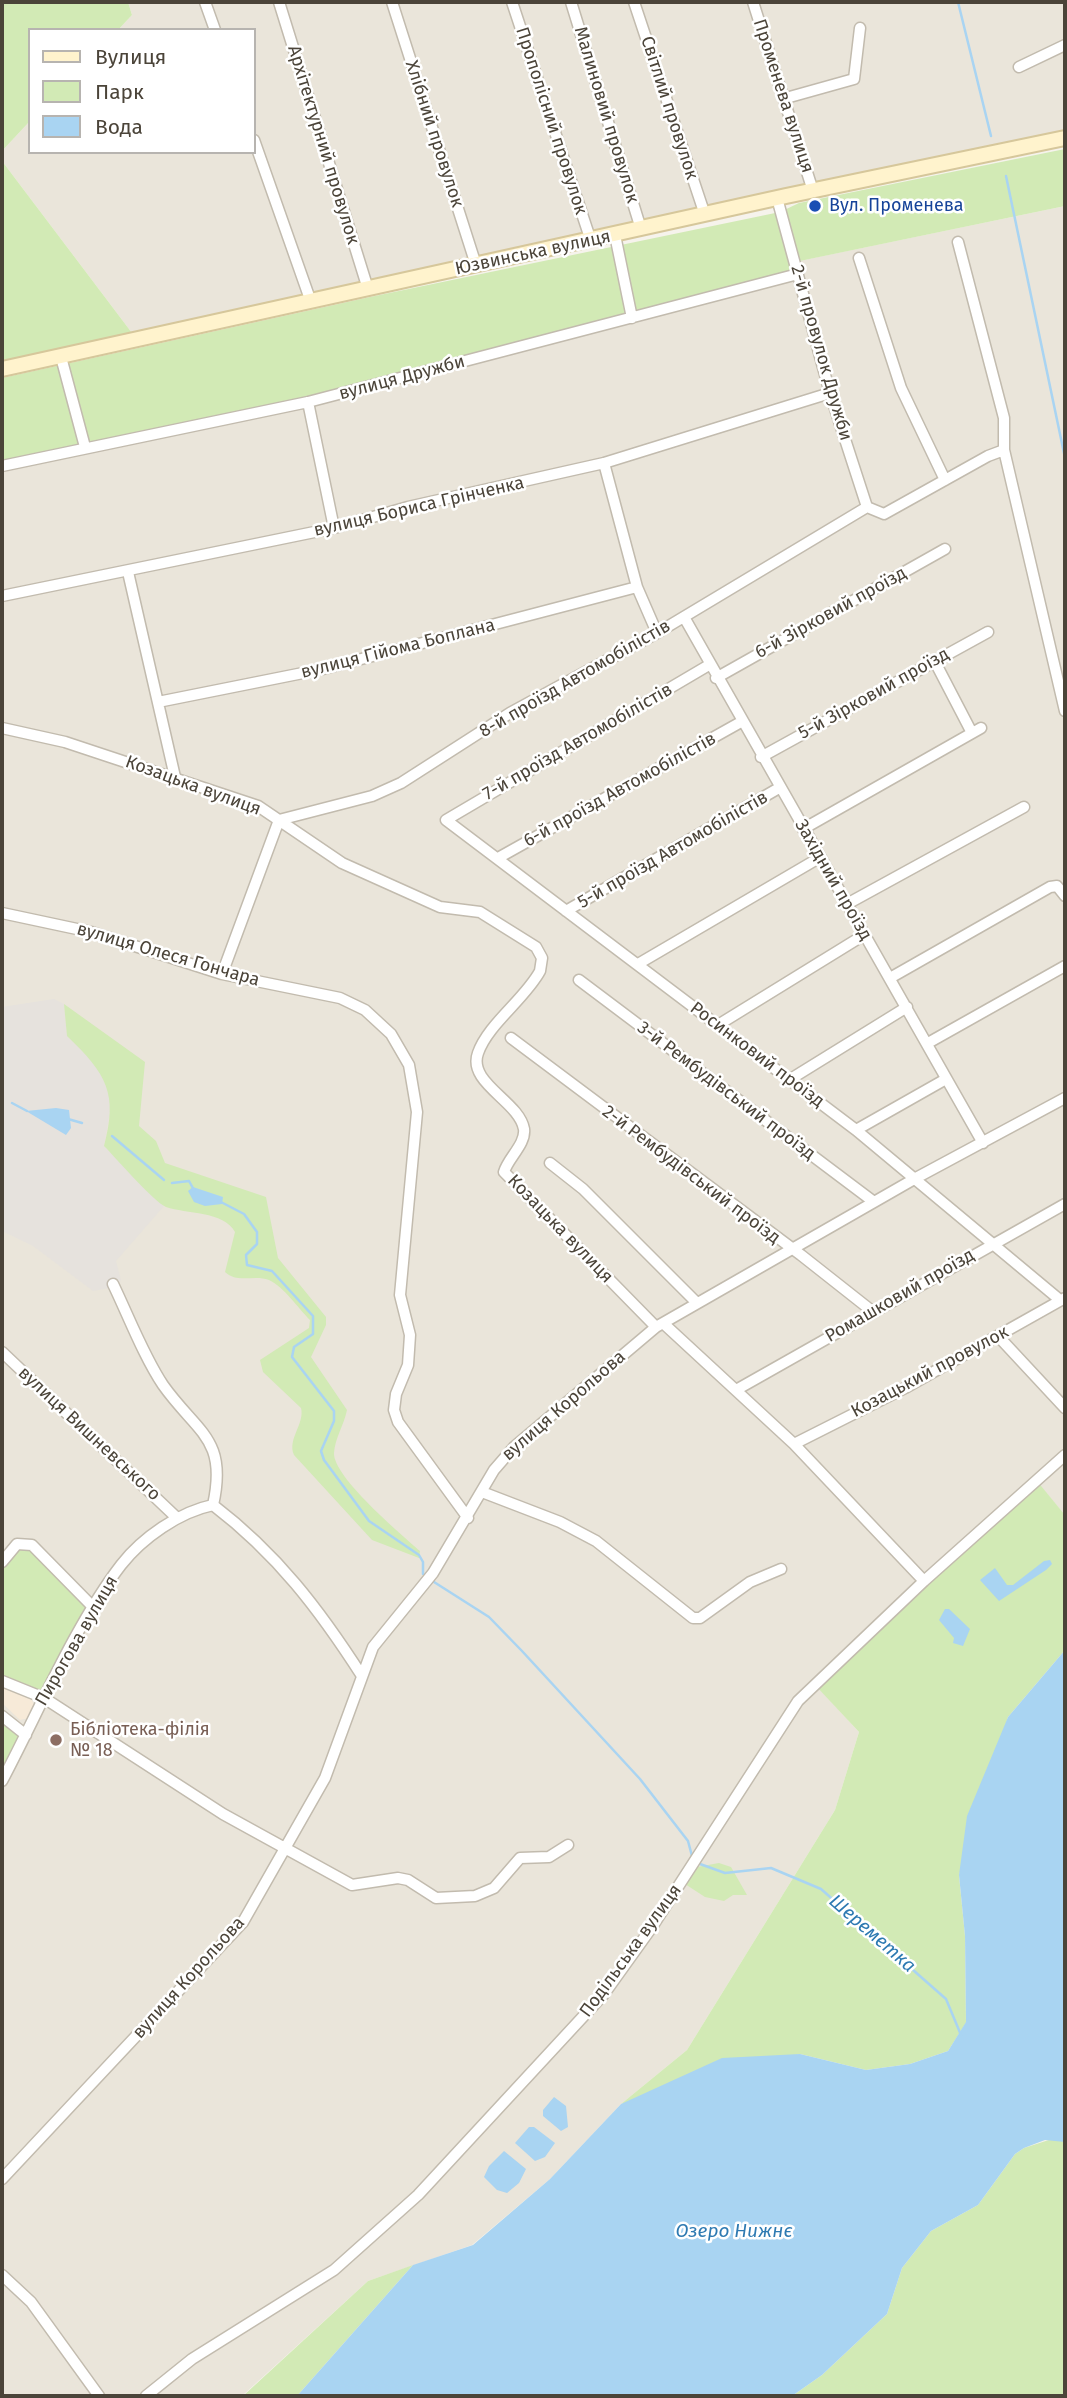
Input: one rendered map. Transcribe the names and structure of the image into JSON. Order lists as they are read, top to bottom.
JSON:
{
  "streets": {
    "main road": ["Юзвинська вулиця"],
    "street": [
      "Променева вулиця",
      "Світлий провулок",
      "Малиновий провулок",
      "Прополісний провулок",
      "Хлібний провулок",
      "Архітектурний провулок",
      "2-й провулок Дружби",
      "вулиця Дружби",
      "вулиця Бориса Грінченка",
      "6-й Зірковий проїзд",
      "вулиця Гійома Боплана",
      "8-й проїзд Автомобілістів",
      "5-й Зірковий проїзд",
      "7-й проїзд Автомобілістів",
      "Козацька вулиця",
      "6-й проїзд Автомобілістів",
      "5-й проїзд Автомобілістів",
      "Західний проїзд",
      "вулиця Олеся Гончара",
      "Росинковий проїзд",
      "3-й Рембудівський проїзд",
      "2-й Рембудівський проїзд",
      "Ромашковий проїзд",
      "Козацький провулок",
      "вулиця Корольова",
      "вулиця Вишневського",
      "Пирогова вулиця",
      "Подільська вулиця"
    ]
  },
  "crossings": [
    ["Променева вулиця", "Юзвинська вулиця"],
    ["Світлий провулок", "Юзвинська вулиця"],
    ["Малиновий провулок", "Юзвинська вулиця"],
    ["Прополісний провулок", "Юзвинська вулиця"],
    ["Хлібний провулок", "Юзвинська вулиця"],
    ["Архітектурний провулок", "Юзвинська вулиця"],
    ["Юзвинська вулиця", "2-й провулок Дружби"],
    ["2-й провулок Дружби", "вулиця Дружби"],
    ["2-й провулок Дружби", "вулиця Бориса Грінченка"],
    ["2-й провулок Дружби", "8-й проїзд Автомобілістів"],
    ["6-й Зірковий проїзд", "Західний проїзд"],
    ["8-й проїзд Автомобілістів", "Козацька вулиця"],
    ["8-й проїзд Автомобілістів", "Західний проїзд"],
    ["5-й Зірковий проїзд", "Західний проїзд"],
    ["7-й проїзд Автомобілістів", "Західний проїзд"],
    ["7-й проїзд Автомобілістів", "Росинковий проїзд"],
    ["Козацька вулиця", "Ромашковий проїзд"],
    ["Козацька вулиця", "Козацький провулок"],
    ["Козацька вулиця", "вулиця Корольова"],
    ["Козацька вулиця", "Подільська вулиця"],
    ["6-й проїзд Автомобілістів", "Західний проїзд"],
    ["6-й проїзд Автомобілістів", "Росинковий проїзд"],
    ["5-й проїзд Автомобілістів", "Західний проїзд"],
    ["5-й проїзд Автомобілістів", "Росинковий проїзд"],
    ["Західний проїзд", "вулиця Корольова"],
    ["вулиця Олеся Гончара", "вулиця Корольова"],
    ["Росинковий проїзд", "Ромашковий проїзд"],
    ["Росинковий проїзд", "Козацький провулок"],
    ["Росинковий проїзд", "вулиця Корольова"],
    ["3-й Рембудівський проїзд", "вулиця Корольова"],
    ["2-й Рембудівський проїзд", "Ромашковий проїзд"],
    ["2-й Рембудівський проїзд", "вулиця Корольова"],
    ["вулиця Вишневського", "Пирогова вулиця"]
  ],
  "water": ["Шереметка", "Озеро Нижнє"],
  "places": ["Вул. Променева", "Бібліотека-філія № 18"],
  "legend": ["Вулиця", "Парк", "Вода"]
}
